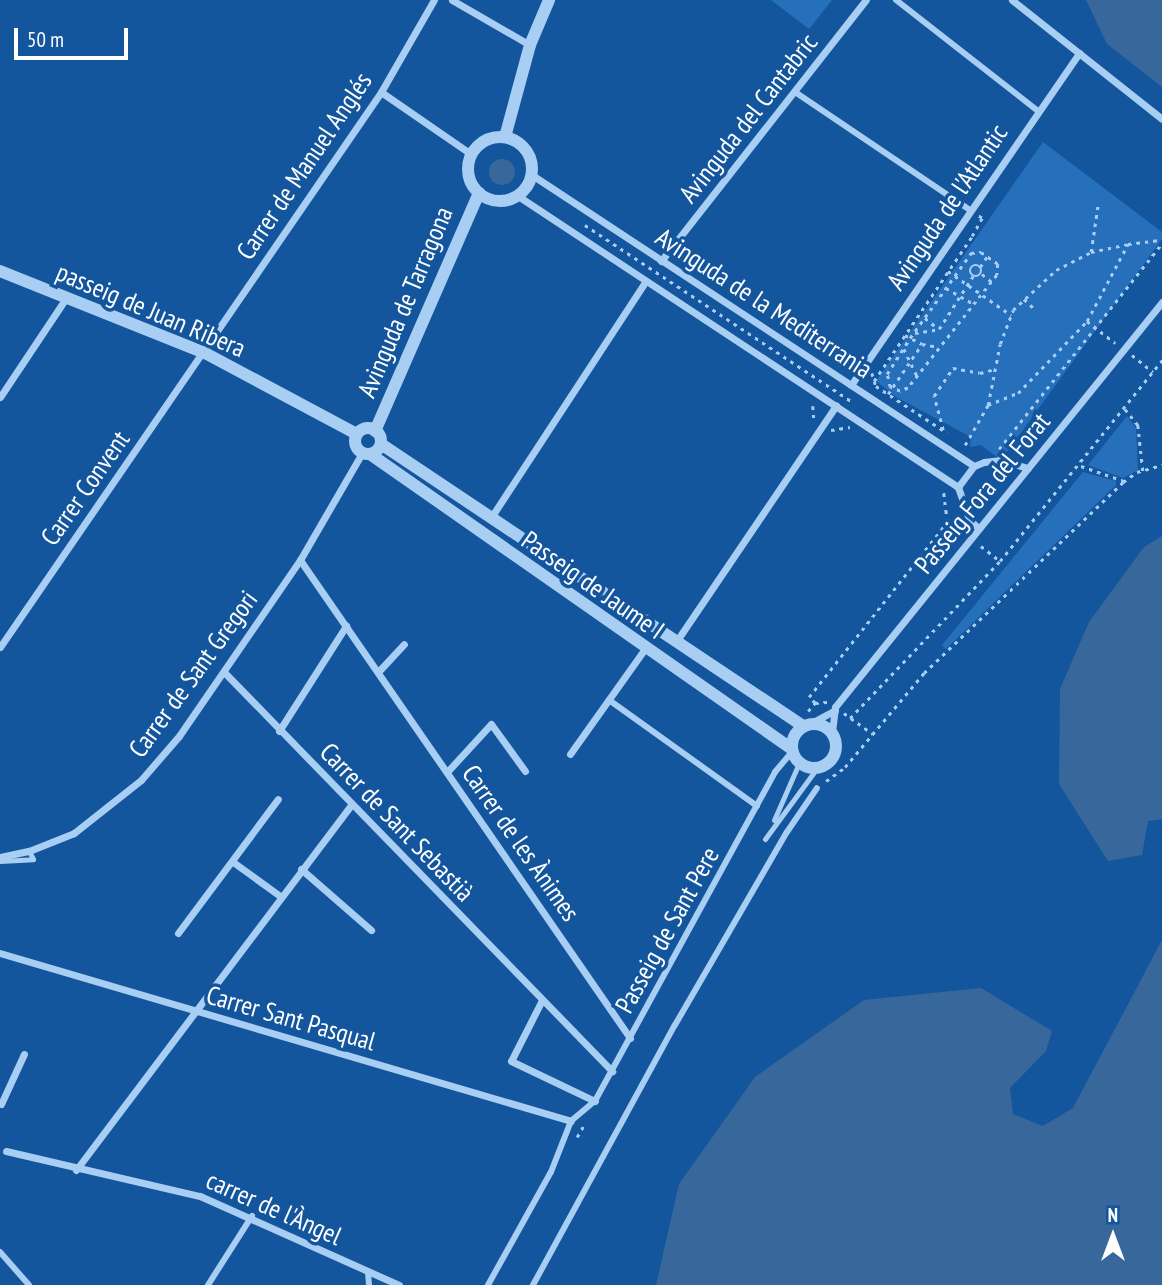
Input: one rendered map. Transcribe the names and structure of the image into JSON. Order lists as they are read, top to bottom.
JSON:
{
  "streets": {
    "street": [
      "Avinguda del Cantabric",
      "Carrer de Manuel Anglés",
      "Avinguda de l'Atlantic",
      "Avinguda de Tarragona",
      "Avinguda de la Mediterrania",
      "passeig de Juan Ribera",
      "Carrer Convent",
      "Passeig Fora del Forat",
      "Passeig de Jaume I",
      "Carrer de Sant Gregori",
      "Carrer de Sant Sebastià",
      "Carrer de les Ànimes",
      "Passeig de Sant Pere",
      "Carrer Sant Pasqual",
      "carrer de l'Àngel"
    ]
  },
  "crossings": [
    ["Avinguda del Cantabric", "Avinguda de la Mediterrania"],
    ["Carrer de Manuel Anglés", "passeig de Juan Ribera"],
    ["Carrer de Manuel Anglés", "Carrer Convent"],
    ["Avinguda de l'Atlantic", "Avinguda de la Mediterrania"],
    ["Avinguda de Tarragona", "Avinguda de la Mediterrania"],
    ["Avinguda de Tarragona", "passeig de Juan Ribera"],
    ["Avinguda de Tarragona", "Passeig de Jaume I"],
    ["Avinguda de Tarragona", "Carrer de Sant Gregori"],
    ["passeig de Juan Ribera", "Carrer Convent"],
    ["passeig de Juan Ribera", "Passeig de Jaume I"],
    ["passeig de Juan Ribera", "Carrer de Sant Gregori"],
    ["Passeig Fora del Forat", "Passeig de Jaume I"],
    ["Passeig Fora del Forat", "Passeig de Sant Pere"],
    ["Passeig de Jaume I", "Carrer de Sant Gregori"],
    ["Passeig de Jaume I", "Passeig de Sant Pere"],
    ["Carrer de Sant Gregori", "Carrer de Sant Sebastià"],
    ["Carrer de Sant Gregori", "Carrer de les Ànimes"],
    ["Carrer de Sant Sebastià", "Passeig de Sant Pere"],
    ["Carrer de les Ànimes", "Passeig de Sant Pere"],
    ["Passeig de Sant Pere", "Carrer Sant Pasqual"]
  ],
  "scale_bar": "50 m",
  "north": "top"
}
